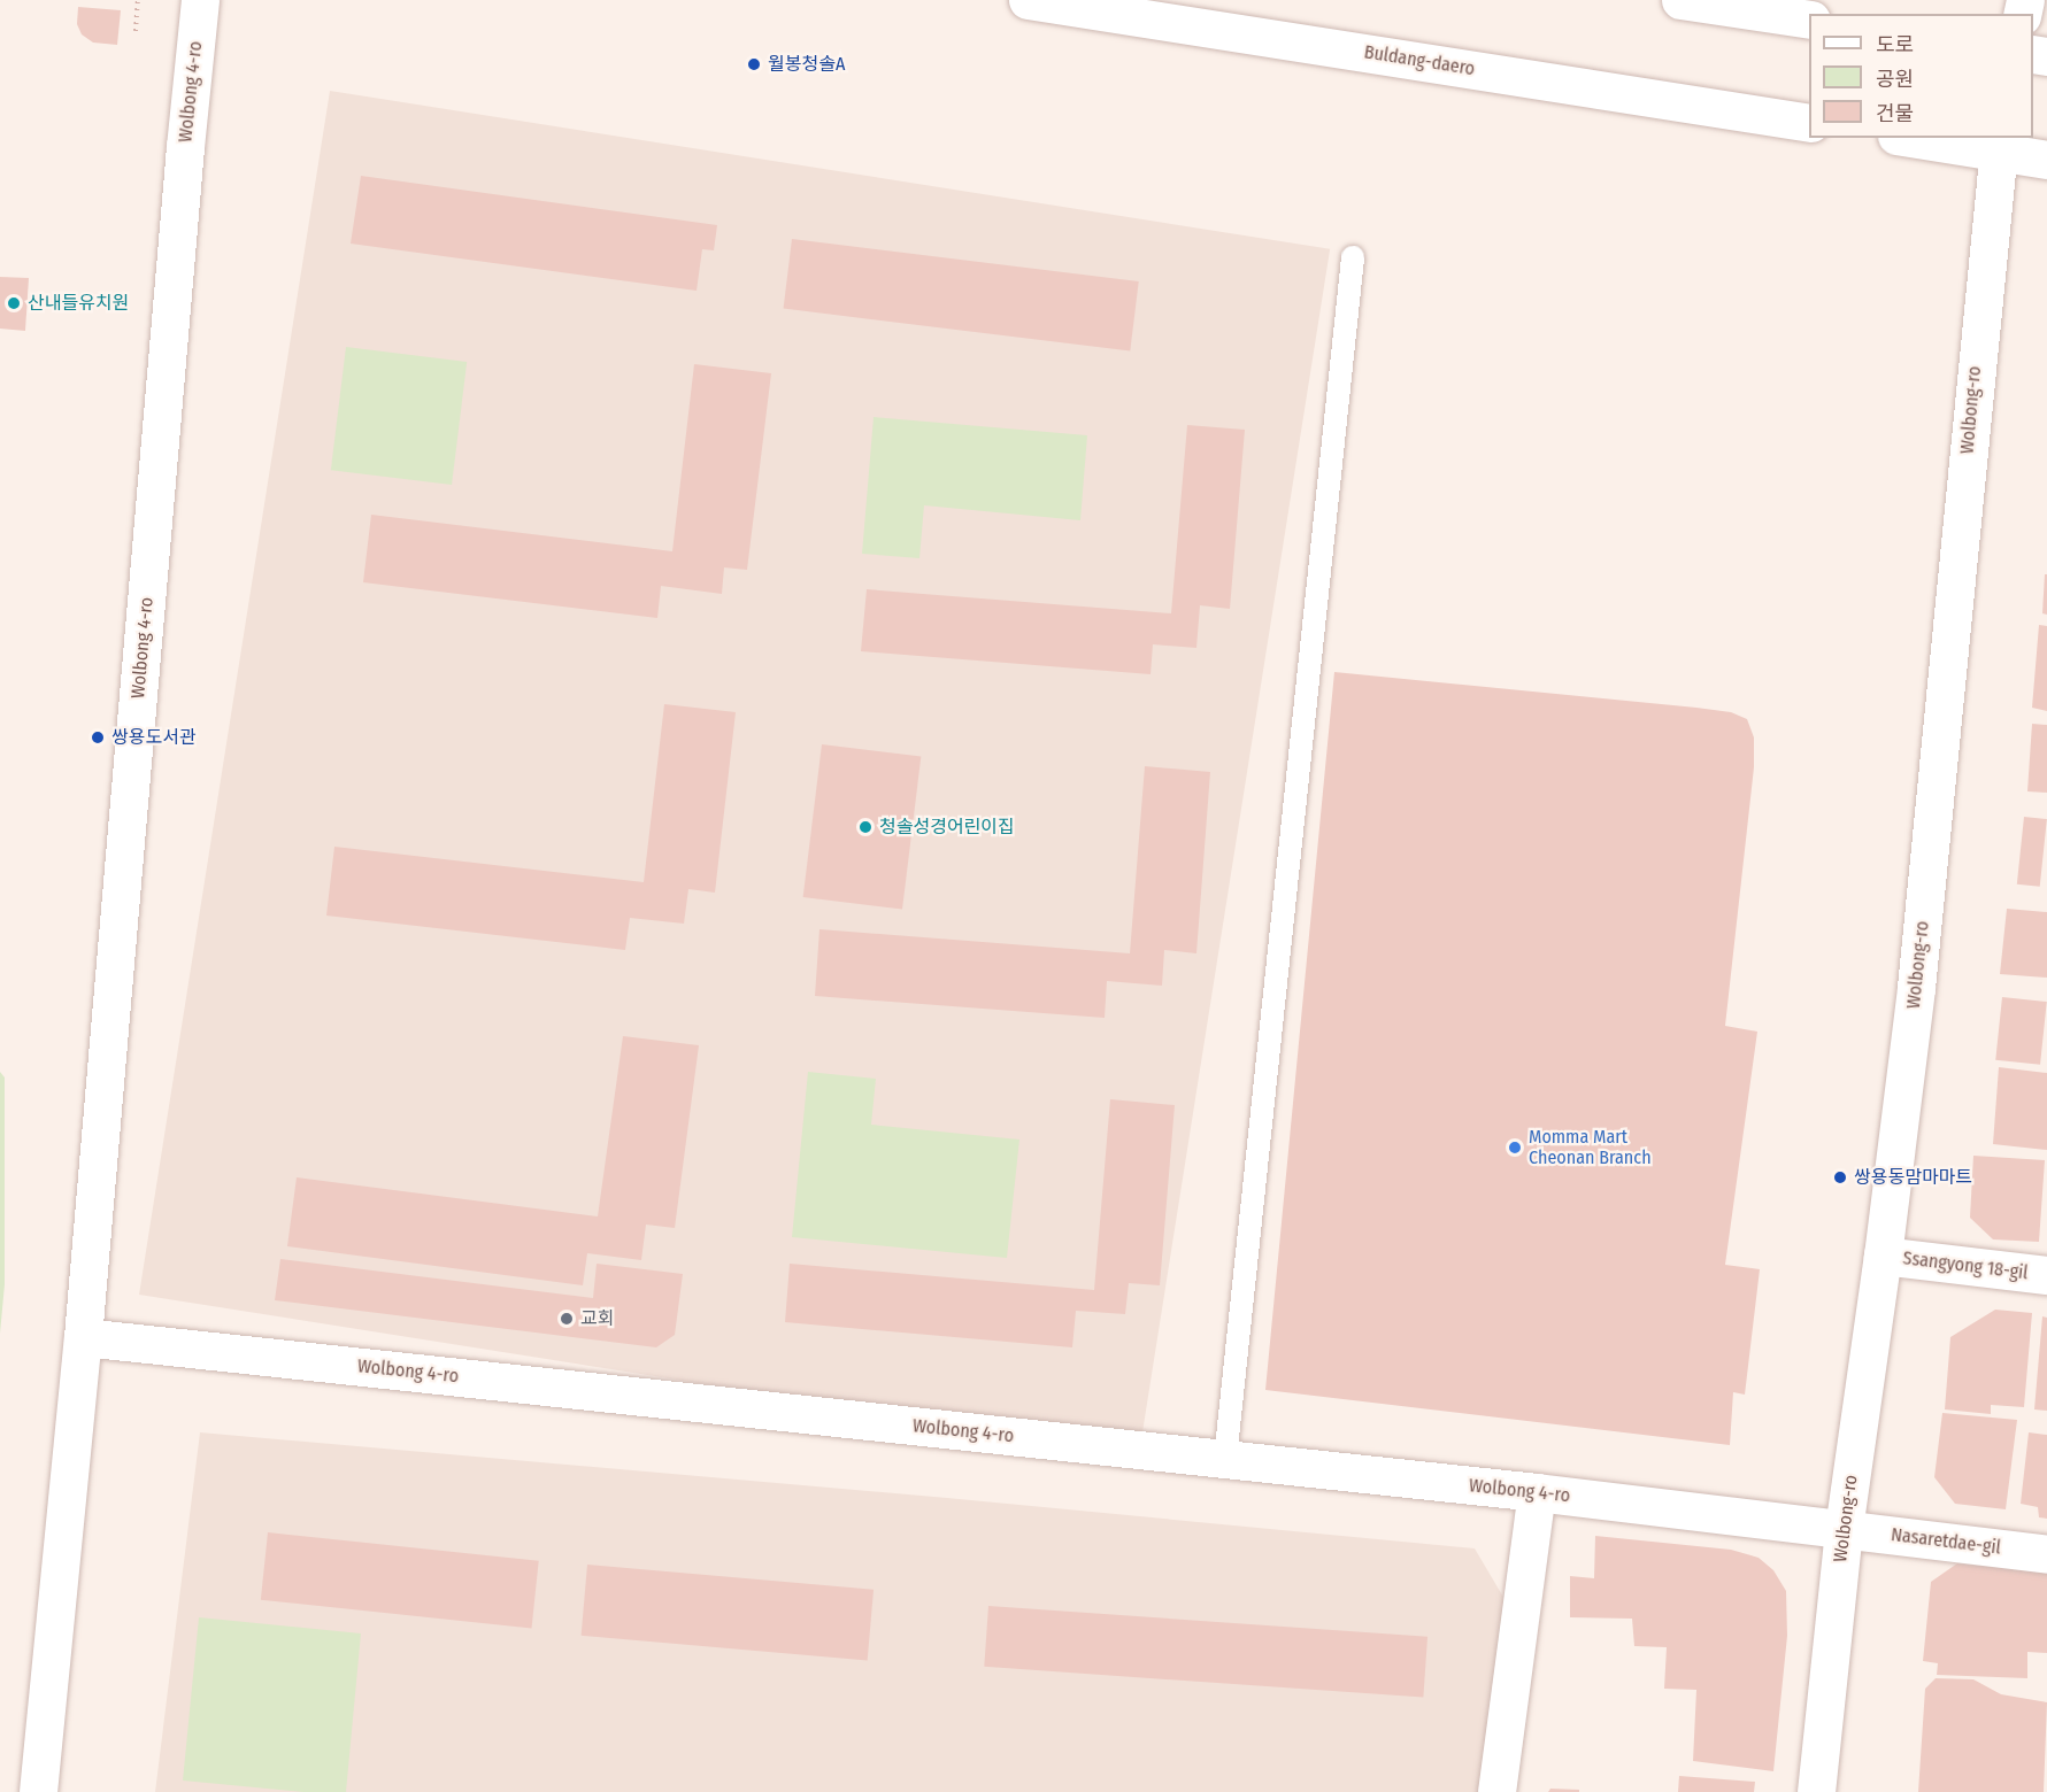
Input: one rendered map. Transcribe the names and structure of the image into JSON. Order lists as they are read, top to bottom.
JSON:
{
  "streets": {
    "street": [
      "Buldang-daero",
      "Wolbong 4-ro",
      "Wolbong-ro",
      "Ssangyong 18-gil",
      "Nasaretdae-gil"
    ]
  },
  "crossings": [
    ["Wolbong 4-ro", "Wolbong-ro"],
    ["Wolbong 4-ro", "Nasaretdae-gil"],
    ["Wolbong-ro", "Ssangyong 18-gil"],
    ["Wolbong-ro", "Nasaretdae-gil"]
  ],
  "places": [
    "월봉청솔A",
    "산내들유치원",
    "쌍용도서관",
    "청솔성경어린이집",
    "Momma Mart Cheonan Branch",
    "쌍용동맘마마트",
    "교회"
  ],
  "legend": ["도로", "공원", "건물"]
}
